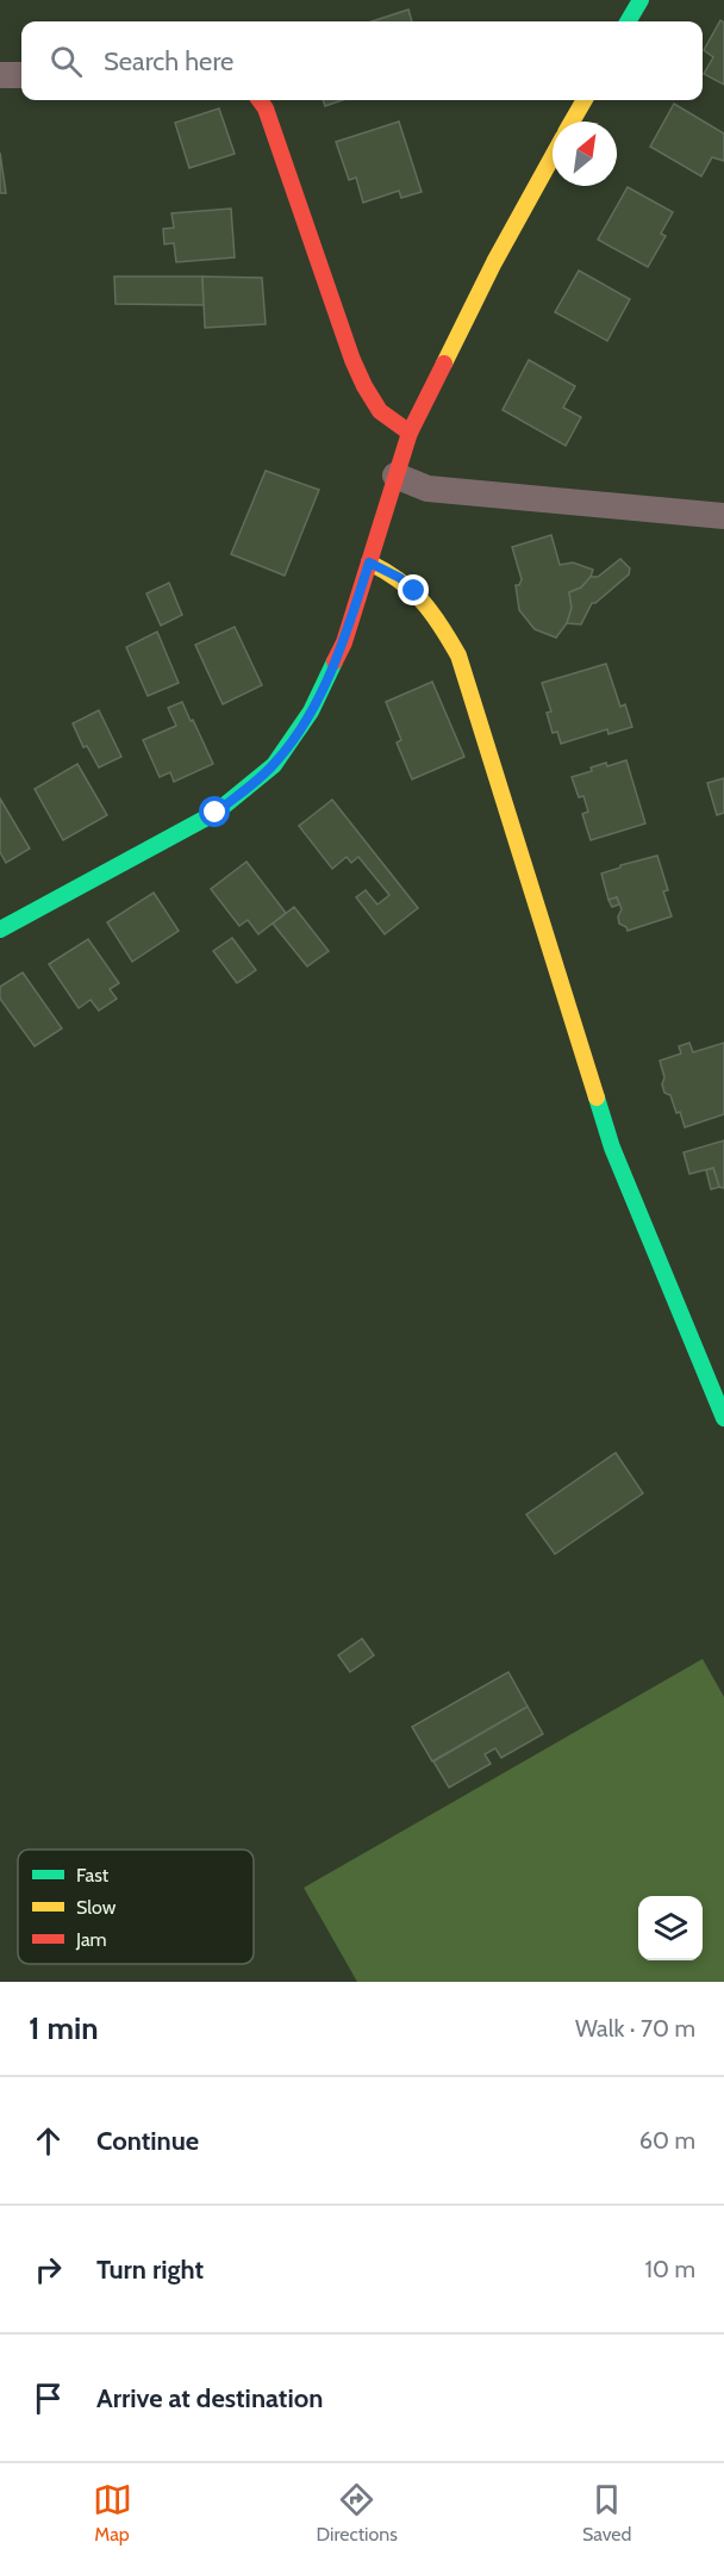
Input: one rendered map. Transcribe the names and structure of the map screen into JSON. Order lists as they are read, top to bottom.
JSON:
{
  "legend": ["Fast", "Slow", "Jam"],
  "north": "top right",
  "page": {
    "search": "Search here",
    "heading": ["1 min", "Walk · 70 m"],
    "list": [
      ["Continue", "60 m"],
      ["Turn right", "10 m"],
      "Arrive at destination"
    ],
    "nav": ["Map", "Directions", "Saved"]
  }
}
